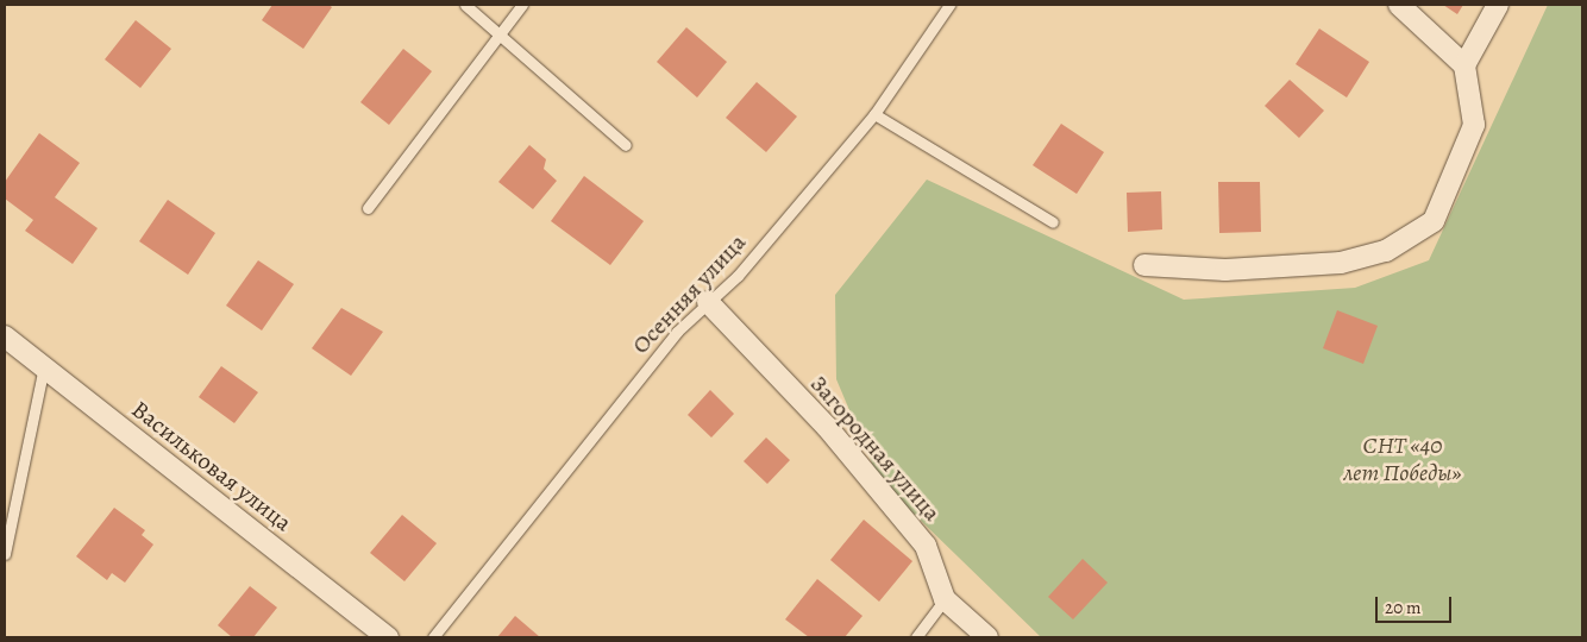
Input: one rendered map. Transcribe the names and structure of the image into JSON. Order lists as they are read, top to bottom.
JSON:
{
  "streets": {
    "street": ["Загородная улица", "Васильковая улица"],
    "lane": ["Осенняя улица"]
  },
  "crossings": [
    ["Осенняя улица", "Загородная улица"]
  ],
  "parks": ["СНТ «40 лет Победы»"],
  "scale_bar": "20 m"
}
